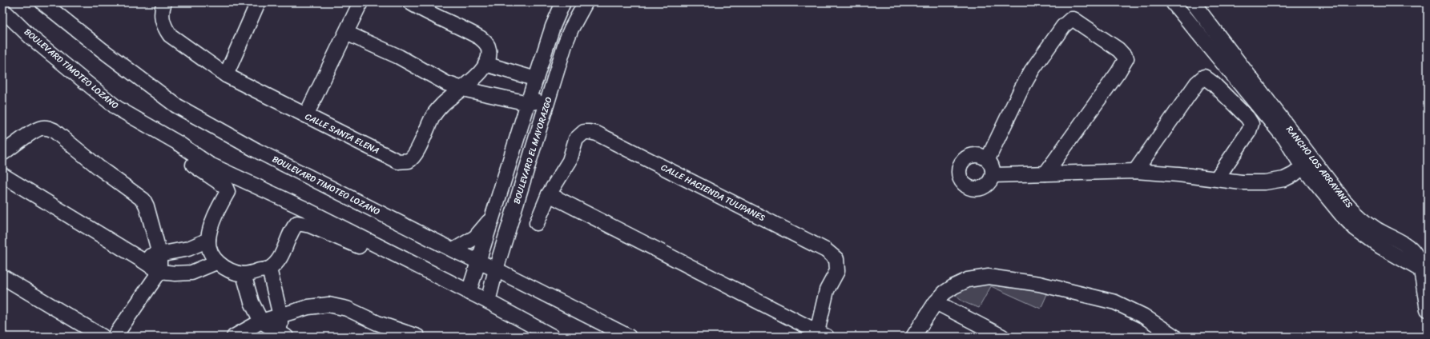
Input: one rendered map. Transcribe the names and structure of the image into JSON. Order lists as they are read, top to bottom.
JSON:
{
  "streets": {
    "street": [
      "BOULEVARD TIMOTEO LOZANO",
      "CALLE SANTA ELENA",
      "BOULEVARD EL MAYORAZGO",
      "RANCHO LOS ARRAYANES",
      "CALLE HACIENDA TULIPANES"
    ]
  },
  "crossings": [
    ["BOULEVARD TIMOTEO LOZANO", "BOULEVARD EL MAYORAZGO"]
  ]
}
